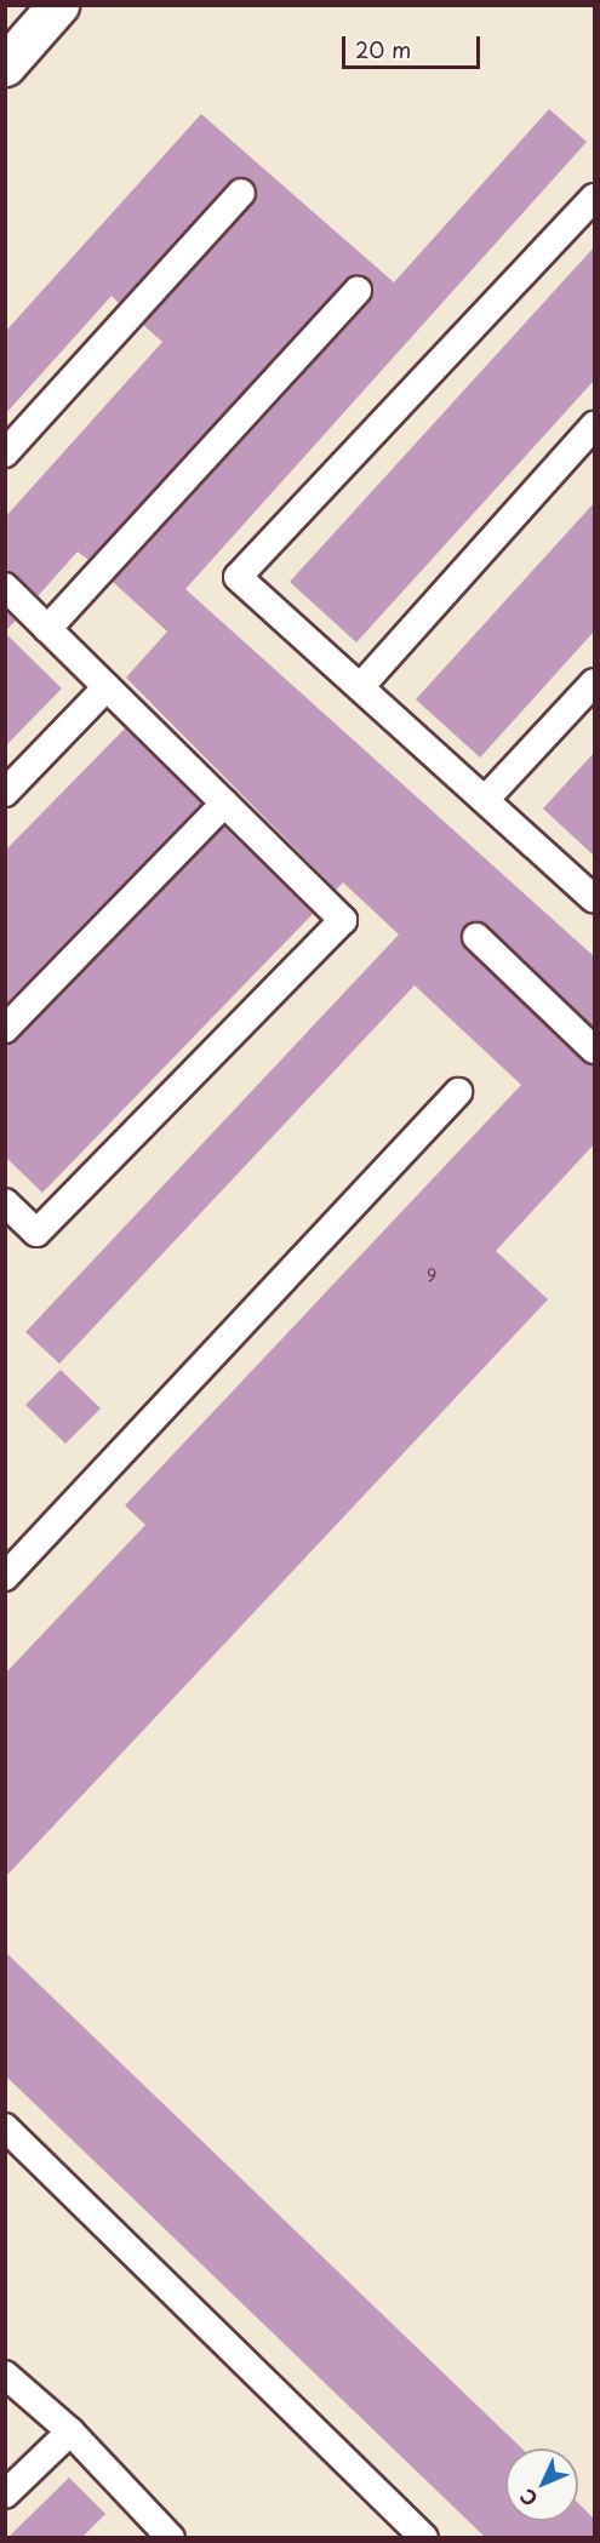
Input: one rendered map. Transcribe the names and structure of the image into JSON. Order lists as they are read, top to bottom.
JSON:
{
  "house_numbers": ["9"],
  "scale_bar": "20 m",
  "north": "bottom left"
}
